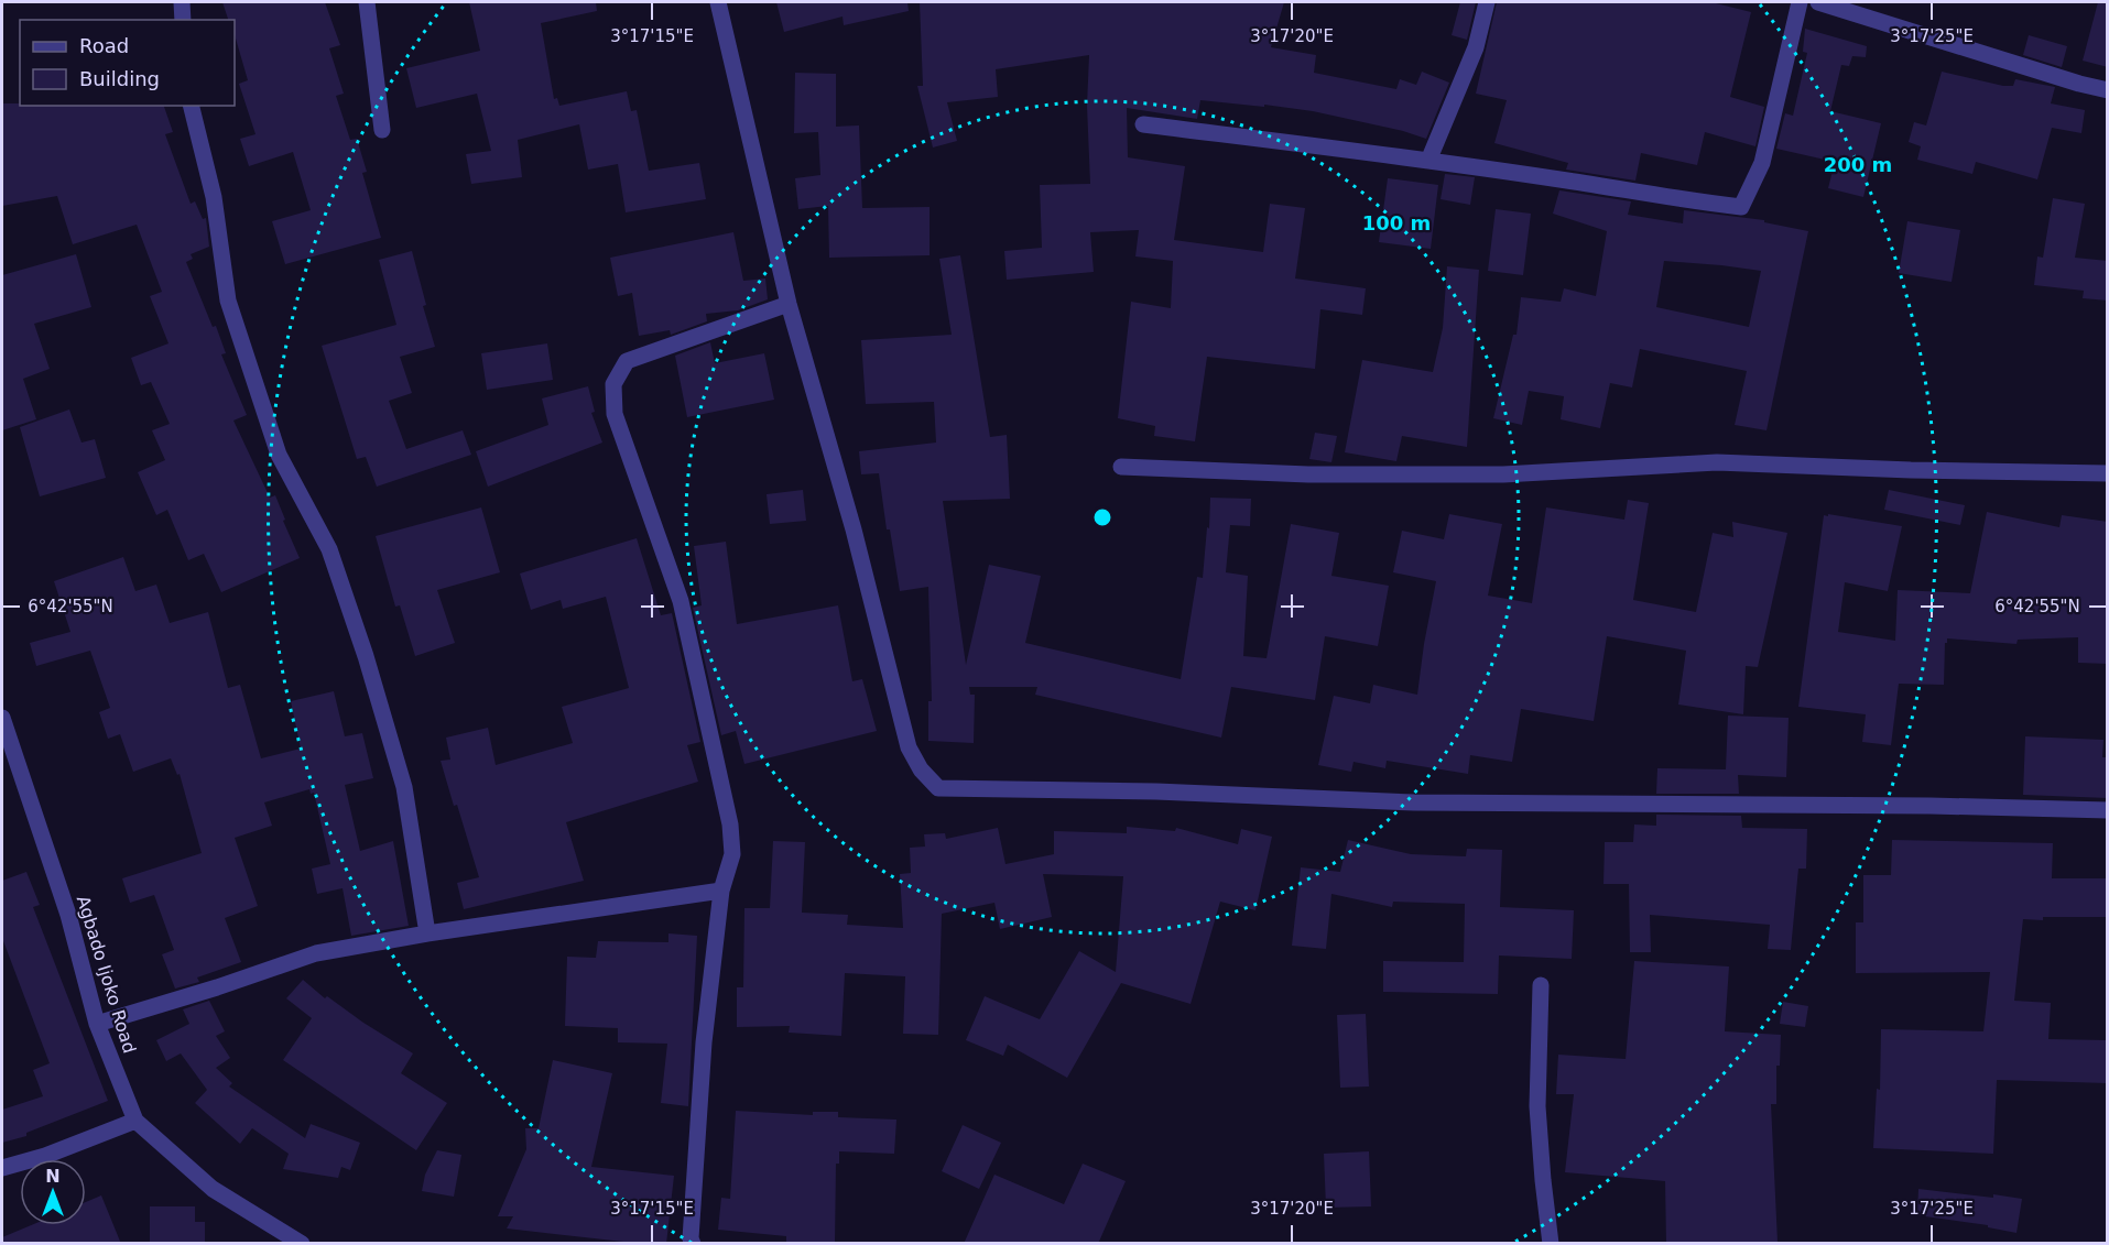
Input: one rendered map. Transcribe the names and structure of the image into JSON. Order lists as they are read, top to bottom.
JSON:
{
  "streets": {
    "street": ["Agbado Ijoko Road"]
  },
  "legend": ["Road", "Building"],
  "north": "top",
  "coordinates": [
    "3°17'15\"E",
    "3°17'20\"E",
    "3°17'25\"E",
    "6°42'55\"N"
  ],
  "rings": ["200 m", "100 m"]
}
